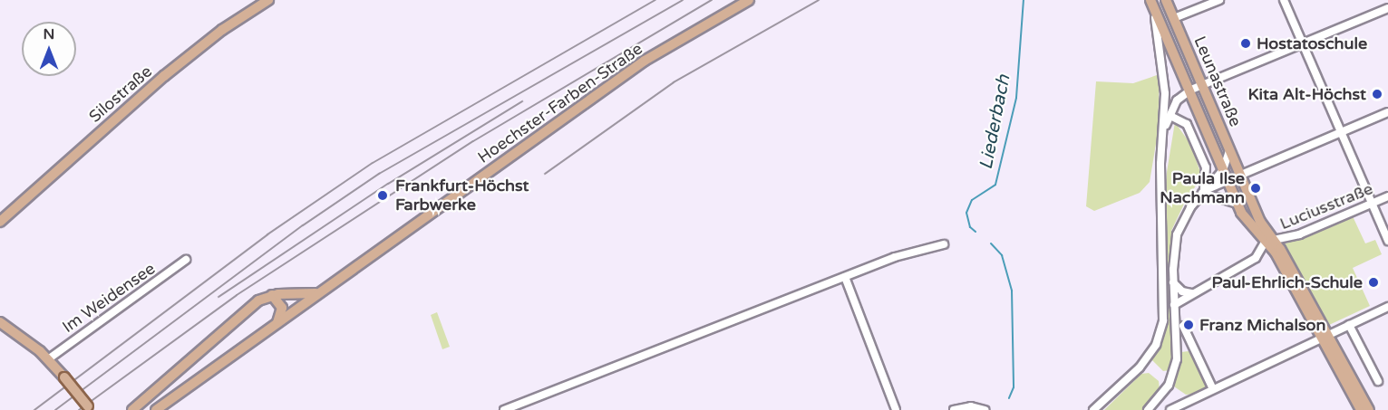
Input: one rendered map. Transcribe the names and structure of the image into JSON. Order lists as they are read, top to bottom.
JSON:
{
  "streets": {
    "main road": ["Leunastraße", "Silostraße", "Hoechster-Farben-Straße"],
    "street": ["Luciusstraße", "Im Weidensee"]
  },
  "crossings": [
    ["Leunastraße", "Luciusstraße"]
  ],
  "water": ["Liederbach"],
  "places": [
    "Hostatoschule",
    "Kita Alt-Höchst",
    "Paula Ilse Nachmann",
    "Frankfurt-Höchst Farbwerke",
    "Paul-Ehrlich-Schule",
    "Franz Michalson"
  ],
  "north": "top"
}
